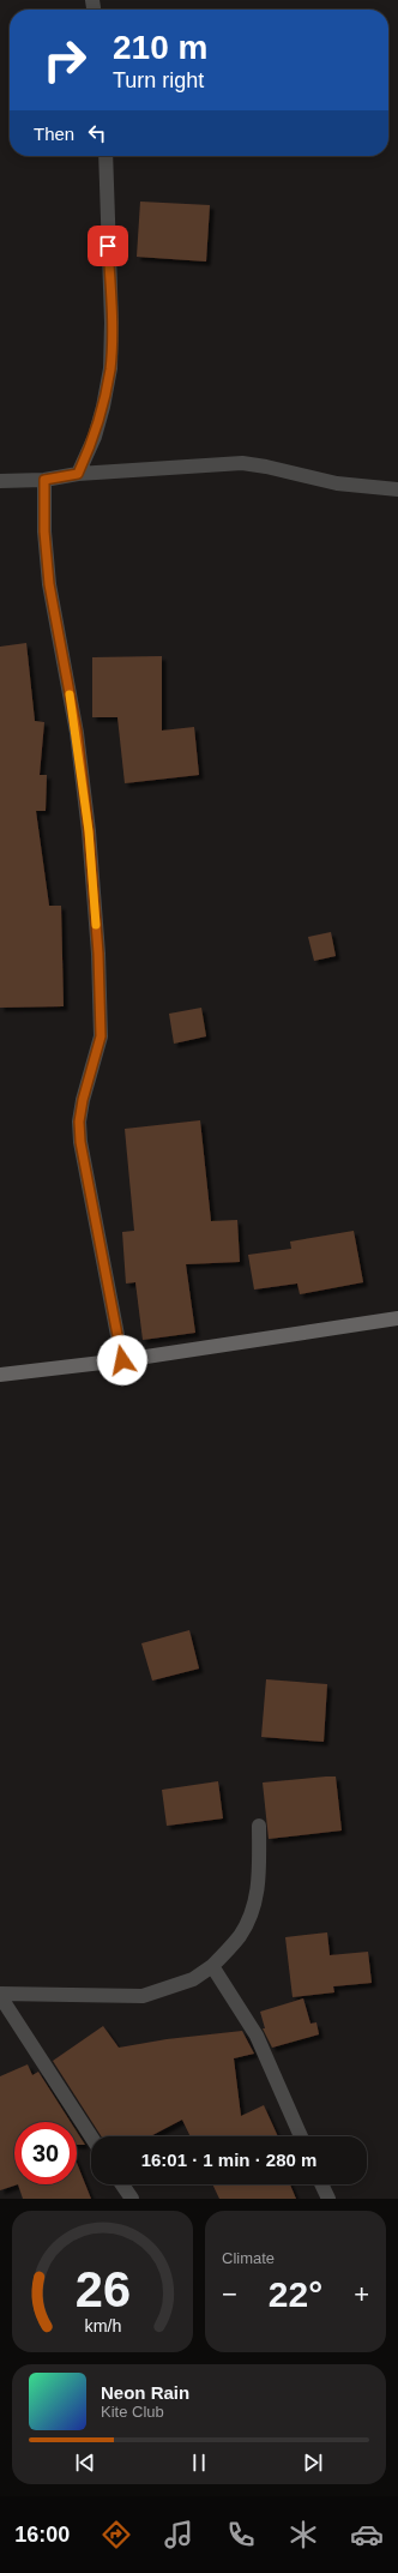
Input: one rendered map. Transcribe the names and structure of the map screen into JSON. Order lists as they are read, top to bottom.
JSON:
{
  "page": {
    "turn": ["210 m", "Turn right"],
    "then": "Then",
    "limit": "30",
    "trip": "16:01 · 1 min · 280 m",
    "tile": "Climate",
    "heat": ["−", "22°", "+"],
    "song": ["Neon Rain", "Kite Club"],
    "tabs": "16:00",
    "gauge": ["26", "km/h"]
  }
}
